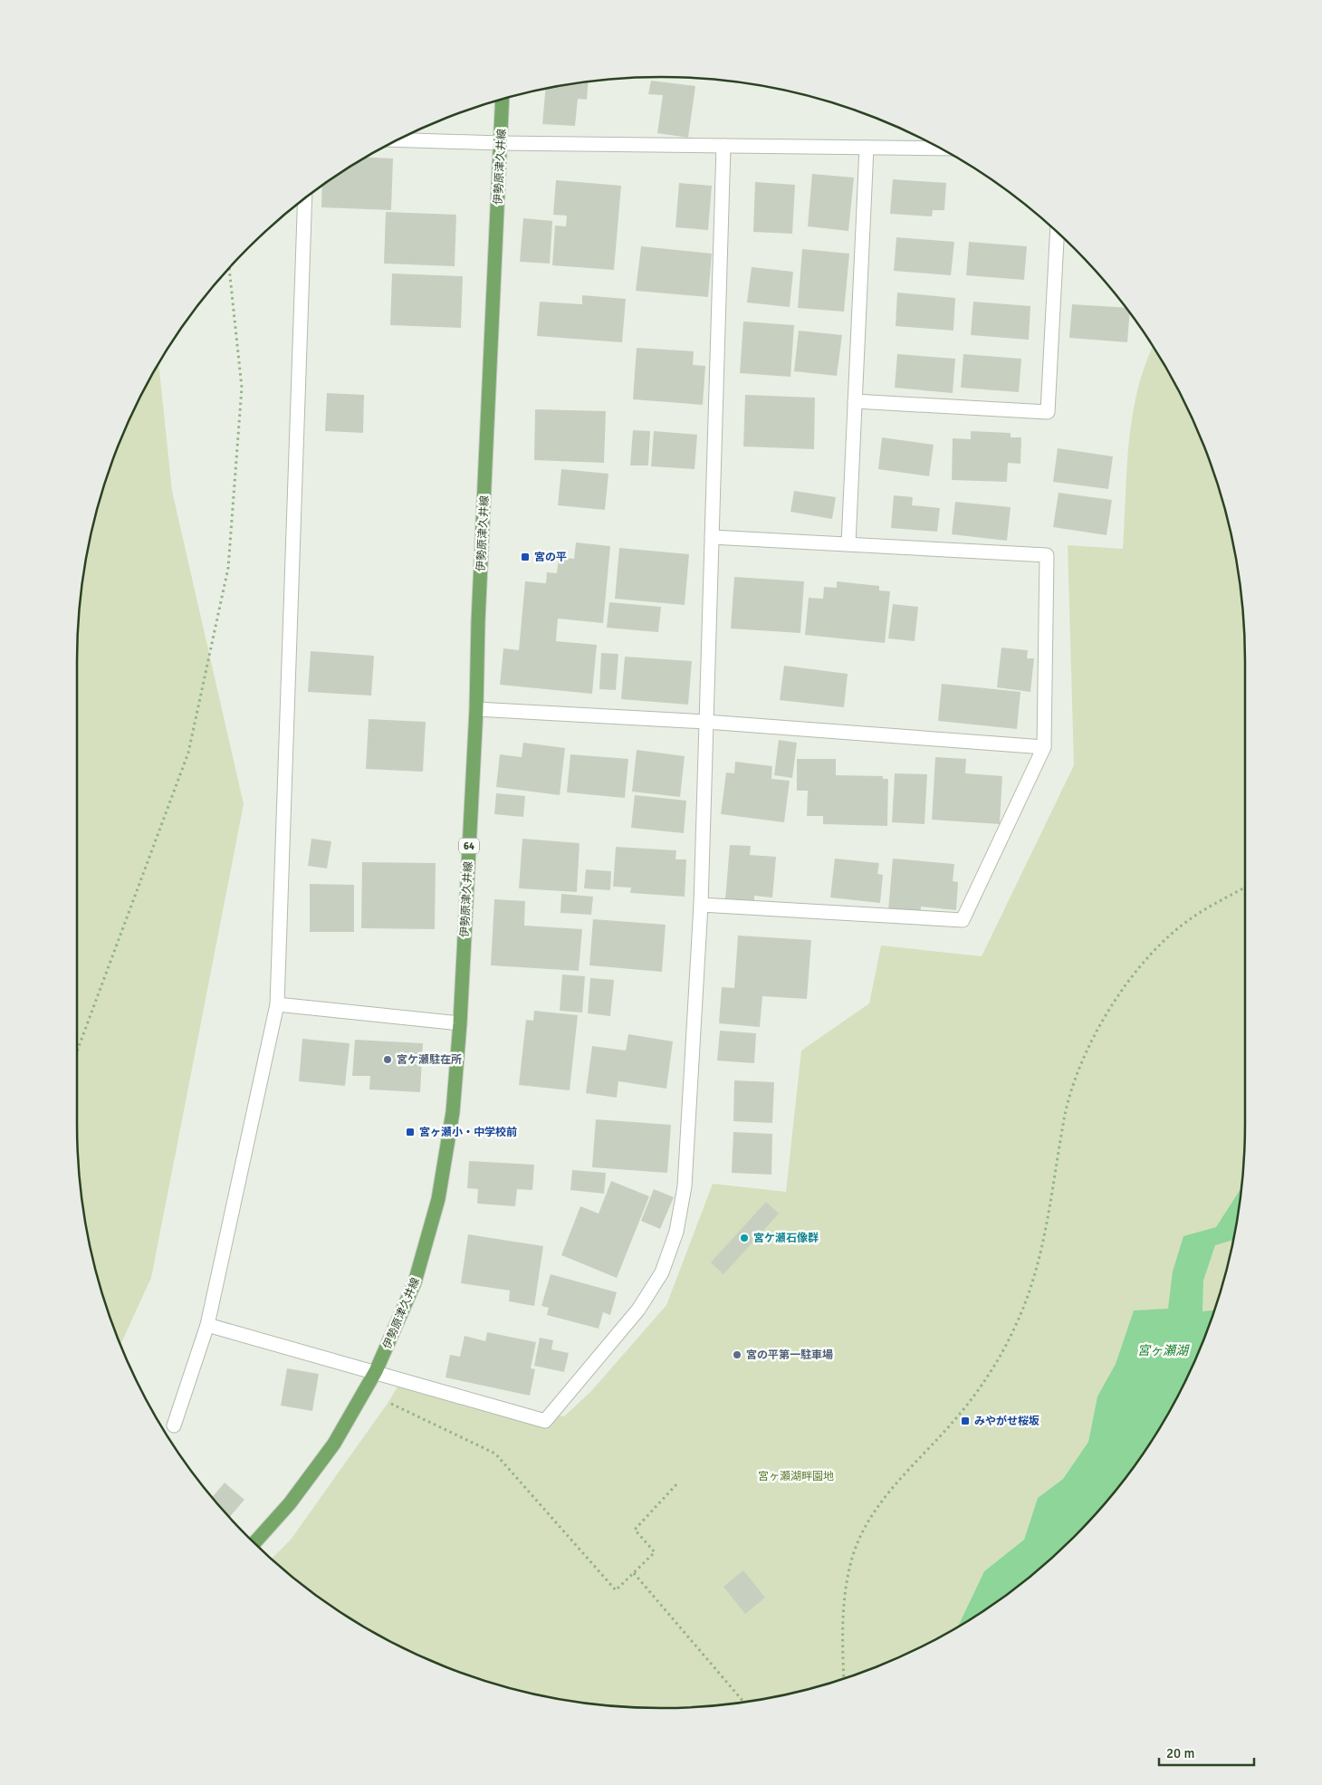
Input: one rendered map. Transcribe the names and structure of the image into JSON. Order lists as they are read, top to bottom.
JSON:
{
  "streets": {
    "main road": ["伊勢原津久井線", "64"]
  },
  "water": ["宮ヶ瀬湖"],
  "parks": ["宮ヶ瀬湖畔園地"],
  "places": {
    "transit": ["宮の平", "宮ヶ瀬小・中学校前", "みやがせ桜坂"],
    "other": ["宮ケ瀬駐在所", "宮ケ瀬石像群", "宮の平第一駐車場"]
  },
  "scale_bar": "20 m"
}
